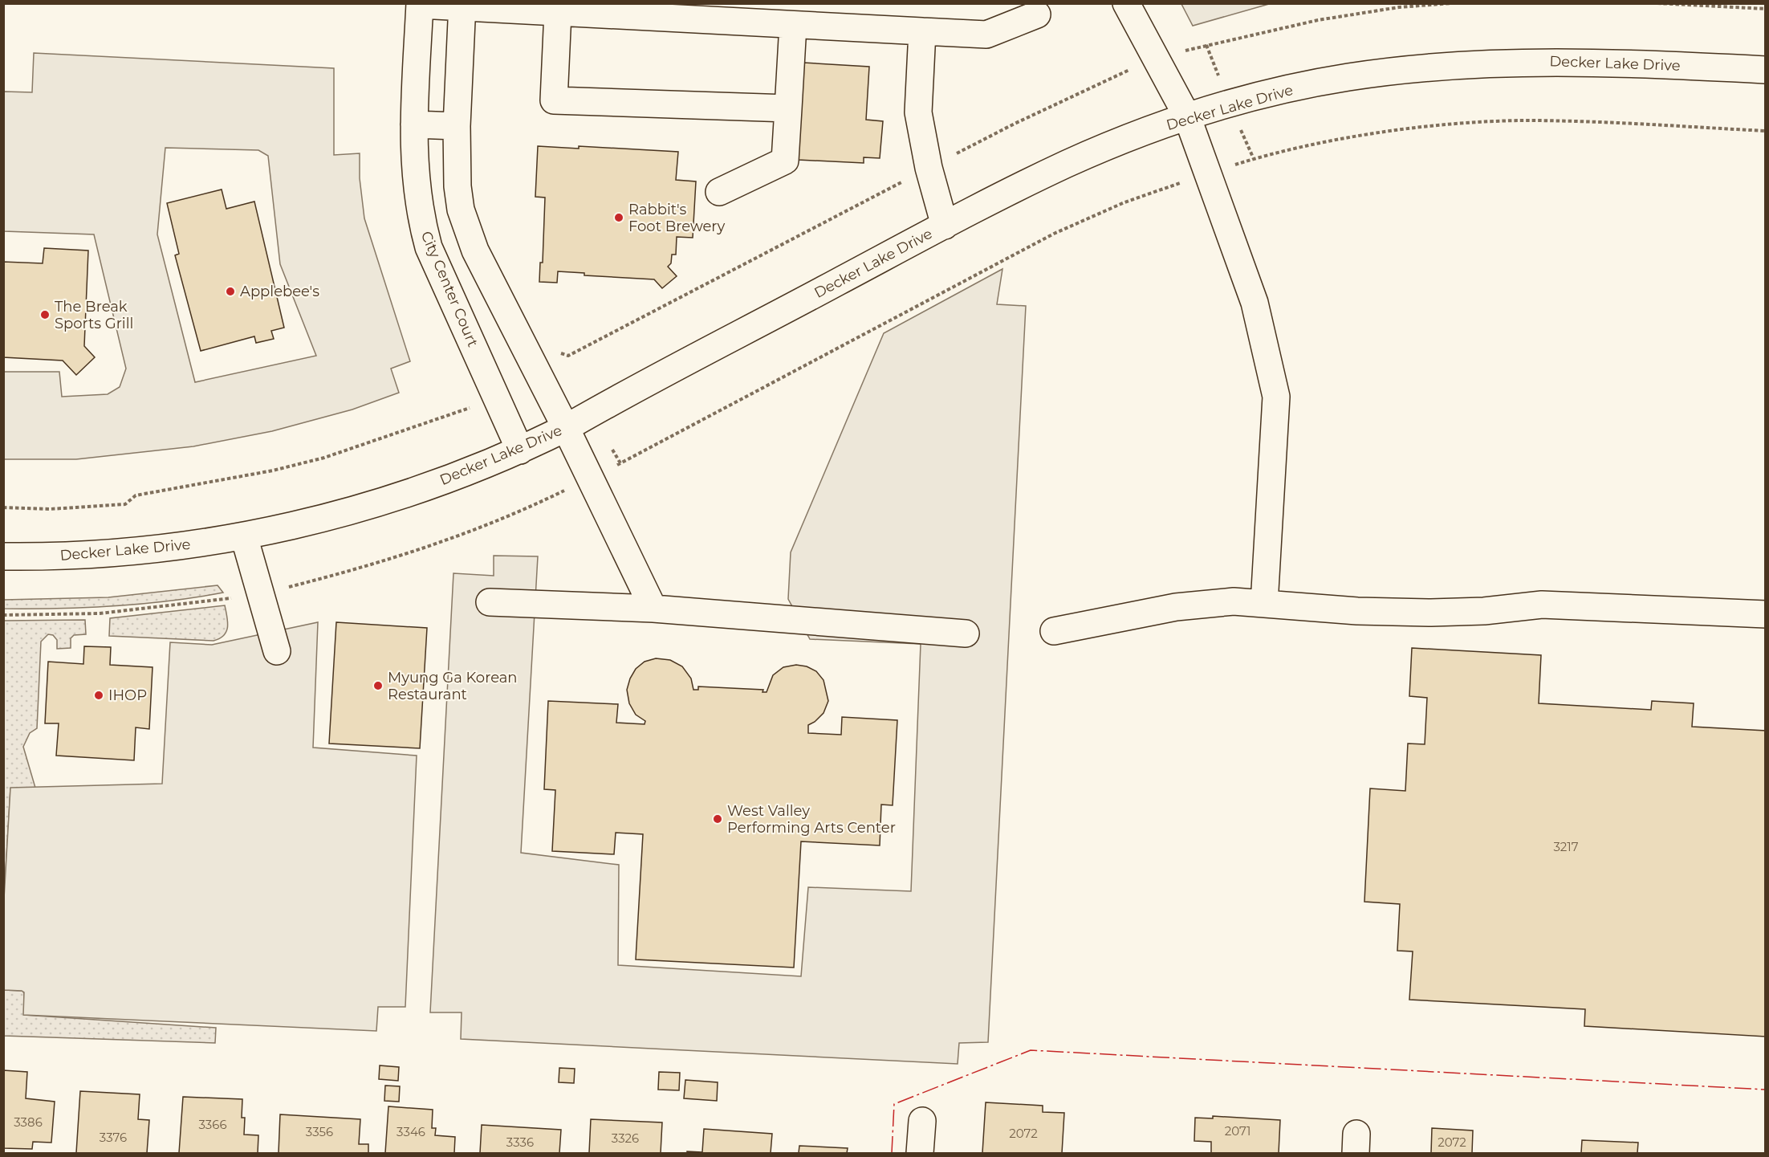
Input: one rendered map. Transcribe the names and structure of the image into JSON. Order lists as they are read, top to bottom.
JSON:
{
  "streets": {
    "street": ["Decker Lake Drive", "City Center Court"]
  },
  "crossings": [
    ["Decker Lake Drive", "City Center Court"]
  ],
  "places": [
    "Rabbit's Foot Brewery",
    "Applebee's",
    "The Break Sports Grill",
    "Myung Ga Korean Restaurant",
    "IHOP",
    "West Valley Performing Arts Center"
  ],
  "house_numbers": [
    "3217",
    "3386",
    "3366",
    "2071",
    "3356",
    "3346",
    "2072",
    "3376",
    "3326",
    "3336",
    "2072"
  ]
}
